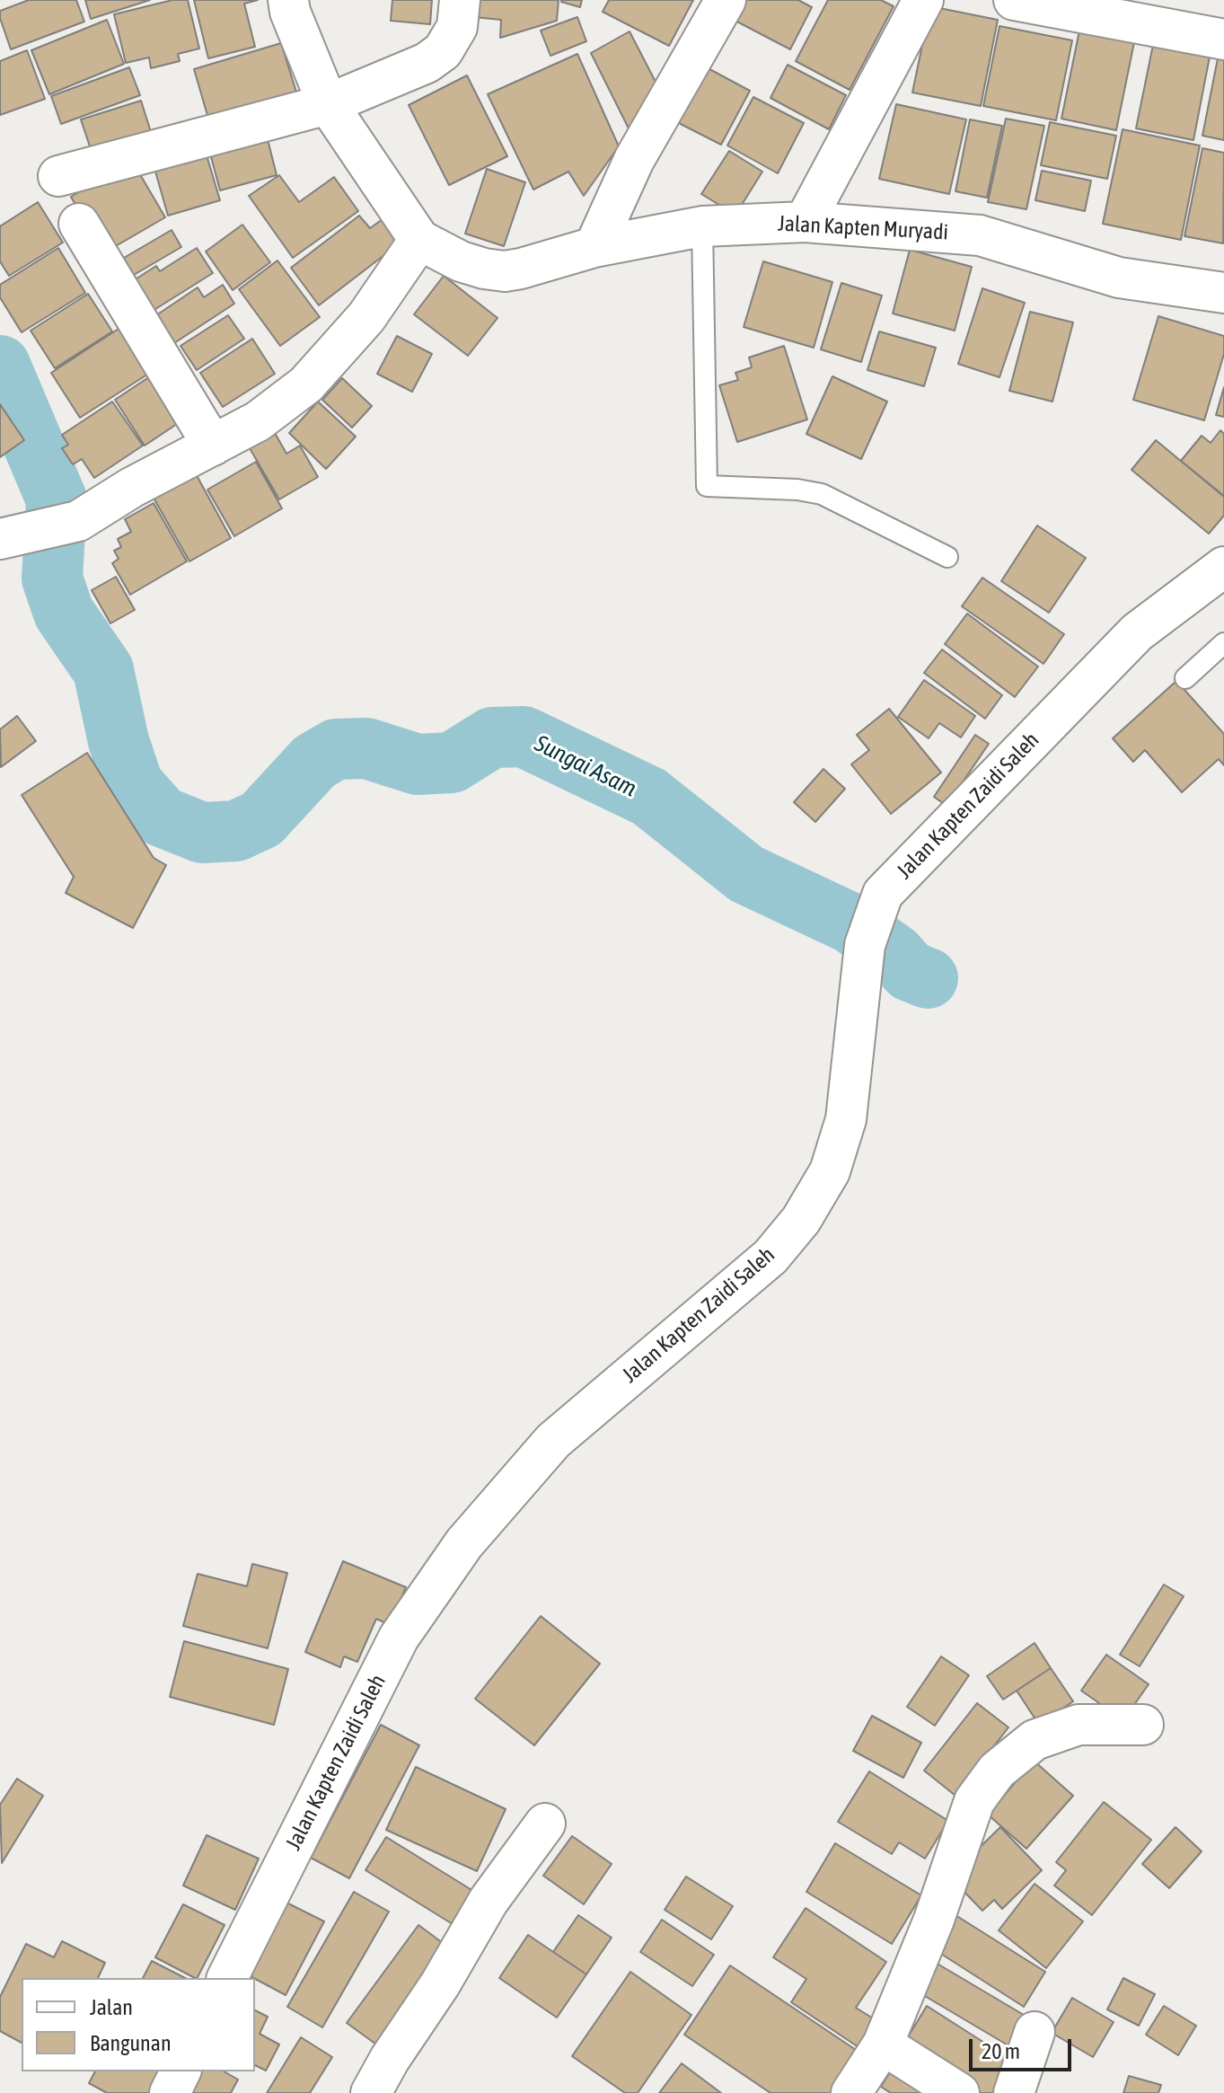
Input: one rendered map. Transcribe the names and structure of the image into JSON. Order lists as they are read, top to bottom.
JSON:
{
  "streets": {
    "street": ["Jalan Kapten Muryadi", "Jalan Kapten Zaidi Saleh"]
  },
  "water": ["Sungai Asam"],
  "legend": ["Jalan", "Bangunan"],
  "scale_bar": "20 m"
}
